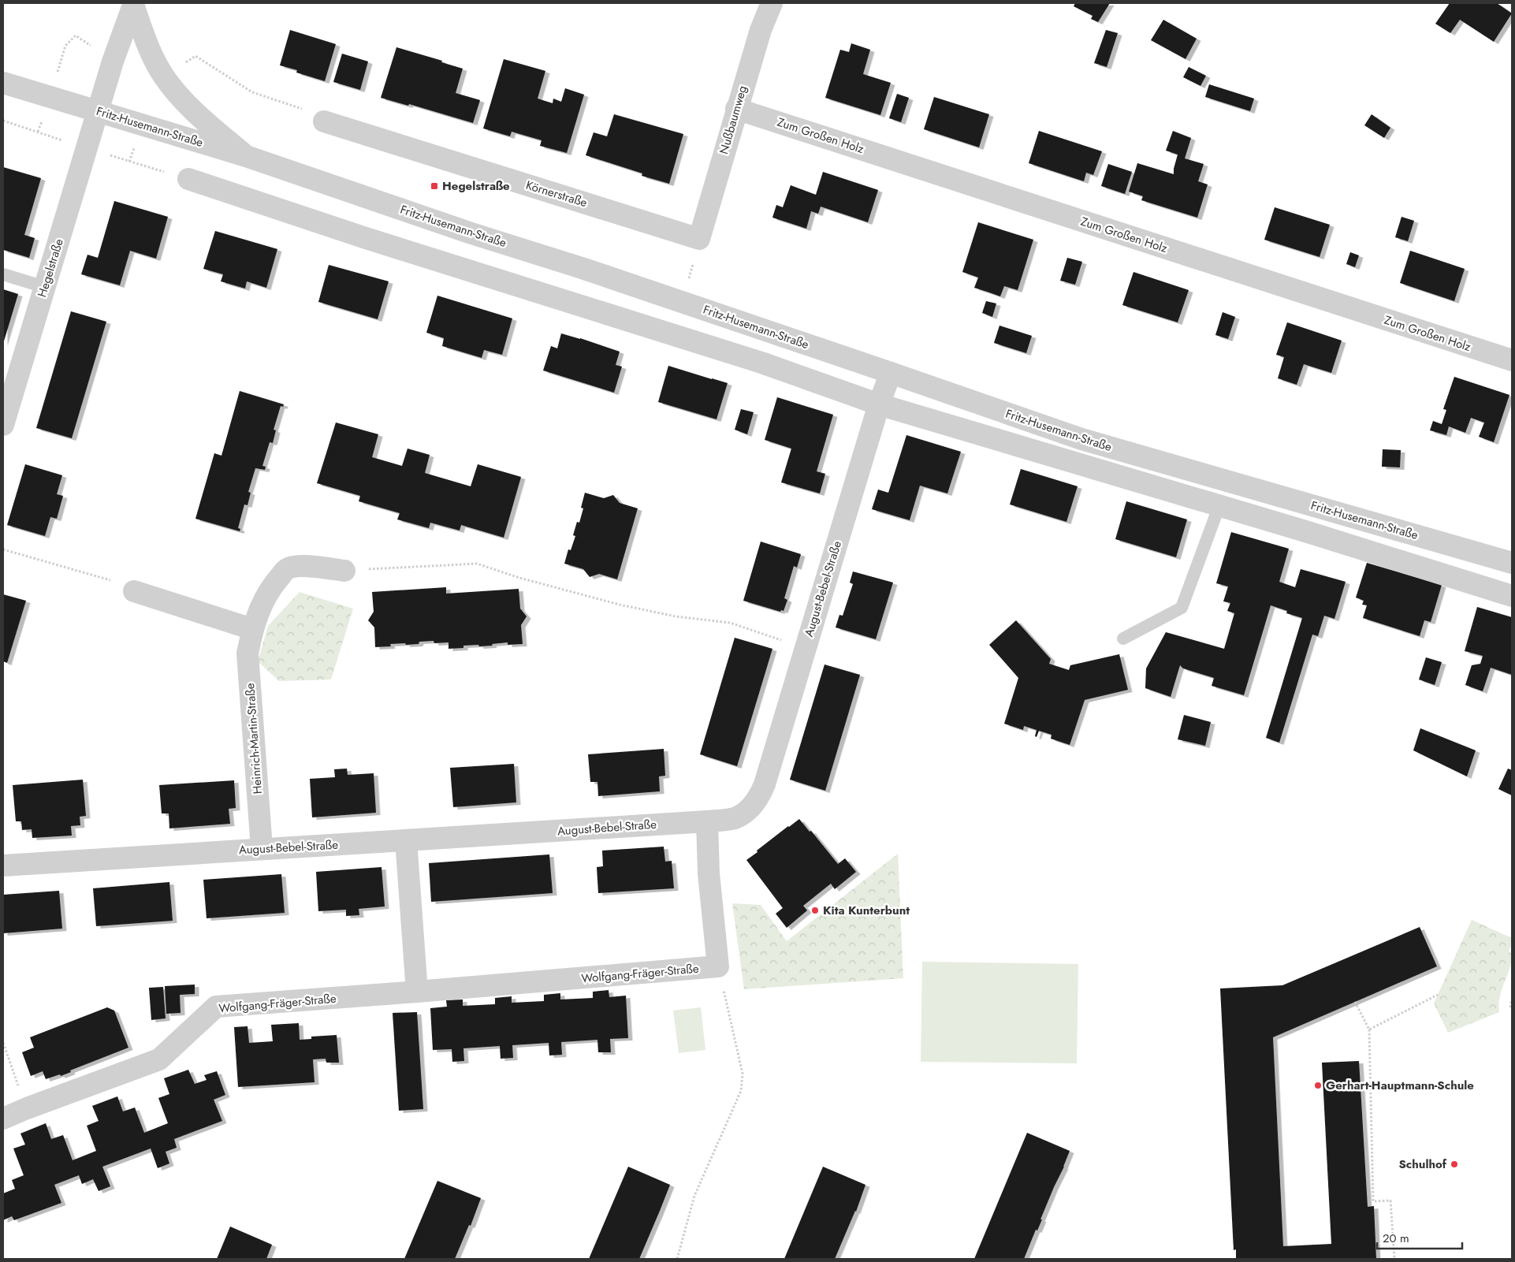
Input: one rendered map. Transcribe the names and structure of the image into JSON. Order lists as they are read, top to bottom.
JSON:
{
  "streets": {
    "street": [
      "Nußbaumweg",
      "Fritz-Husemann-Straße",
      "Zum Großen Holz",
      "Körnerstraße",
      "Hegelstraße",
      "August-Bebel-Straße",
      "Heinrich-Martin-Straße",
      "Wolfgang-Fräger-Straße"
    ]
  },
  "crossings": [
    ["Nußbaumweg", "Zum Großen Holz"],
    ["Nußbaumweg", "Körnerstraße"],
    ["Fritz-Husemann-Straße", "Hegelstraße"],
    ["Fritz-Husemann-Straße", "August-Bebel-Straße"],
    ["August-Bebel-Straße", "Heinrich-Martin-Straße"]
  ],
  "places": {
    "transit": ["Hegelstraße"],
    "other": ["Kita Kunterbunt", "Gerhart-Hauptmann-Schule", "Schulhof"]
  },
  "scale_bar": "20 m"
}
